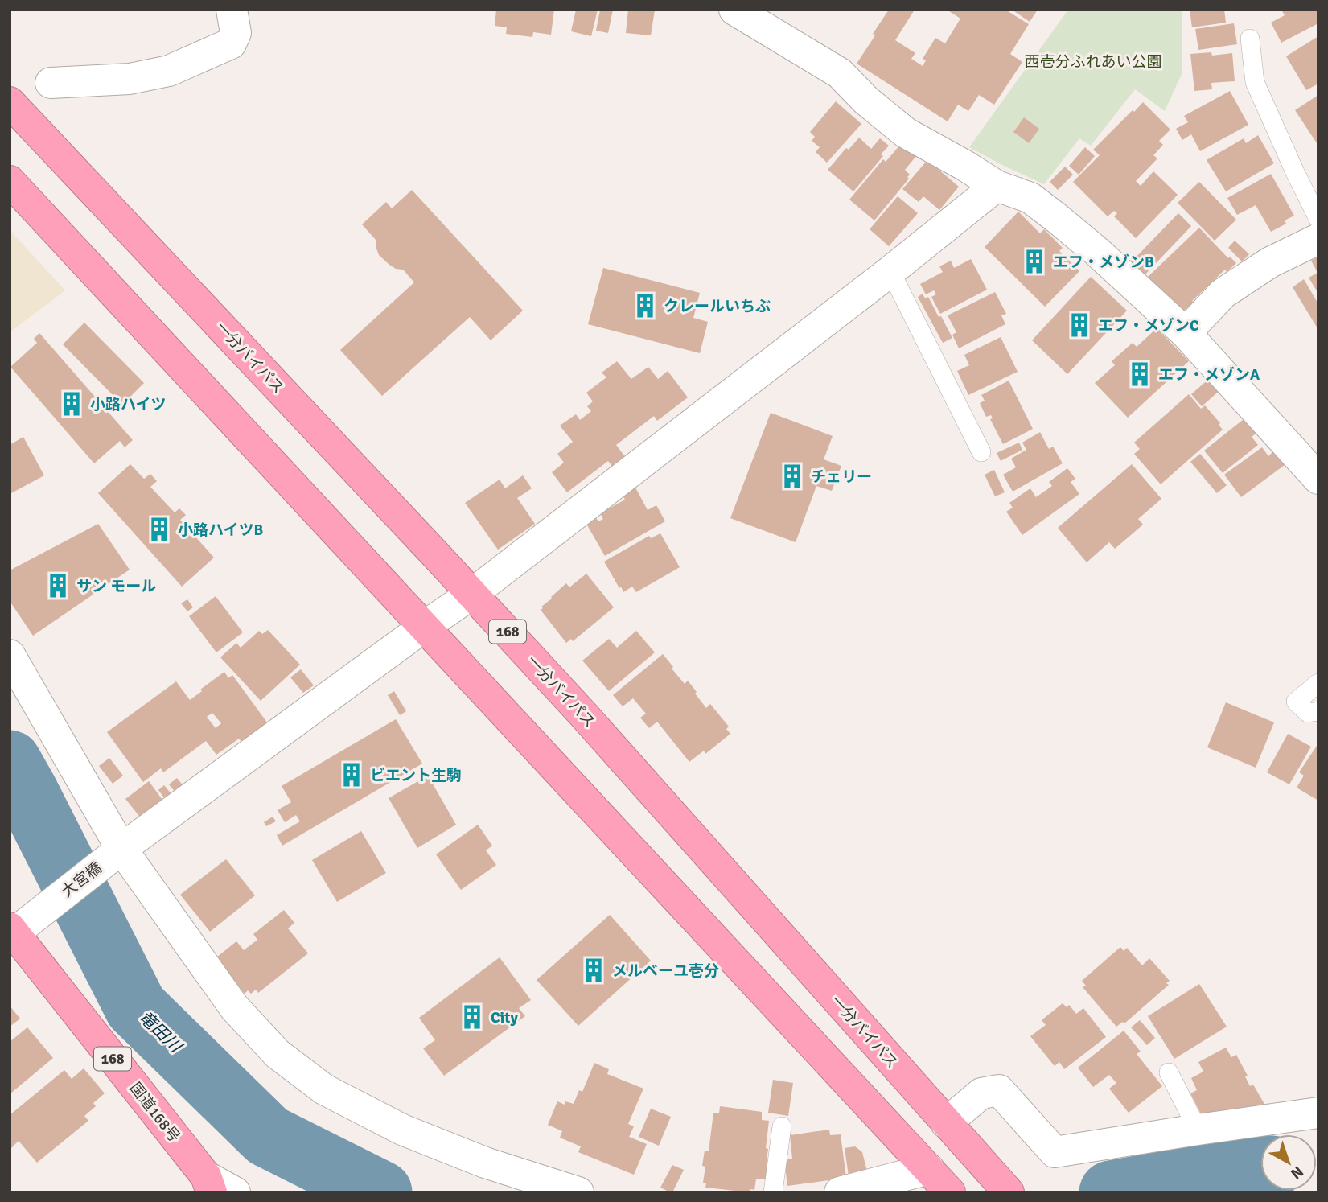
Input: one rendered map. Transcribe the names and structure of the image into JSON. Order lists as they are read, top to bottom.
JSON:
{
  "streets": {
    "highway": ["一分バイパス", "168", "国道168号"],
    "street": ["大宮橋"]
  },
  "crossings": [
    ["一分バイパス", "大宮橋"],
    ["大宮橋", "国道168号"]
  ],
  "water": ["竜田川"],
  "parks": ["西壱分ふれあい公園"],
  "places": {
    "building": [
      "エフ・メゾンB",
      "クレールいちぶ",
      "エフ・メゾンC",
      "エフ・メゾンA",
      "小路ハイツ",
      "チェリー",
      "小路ハイツB",
      "サン モール",
      "ビエント生駒",
      "メルベーユ壱分",
      "City"
    ]
  },
  "north": "bottom right"
}
